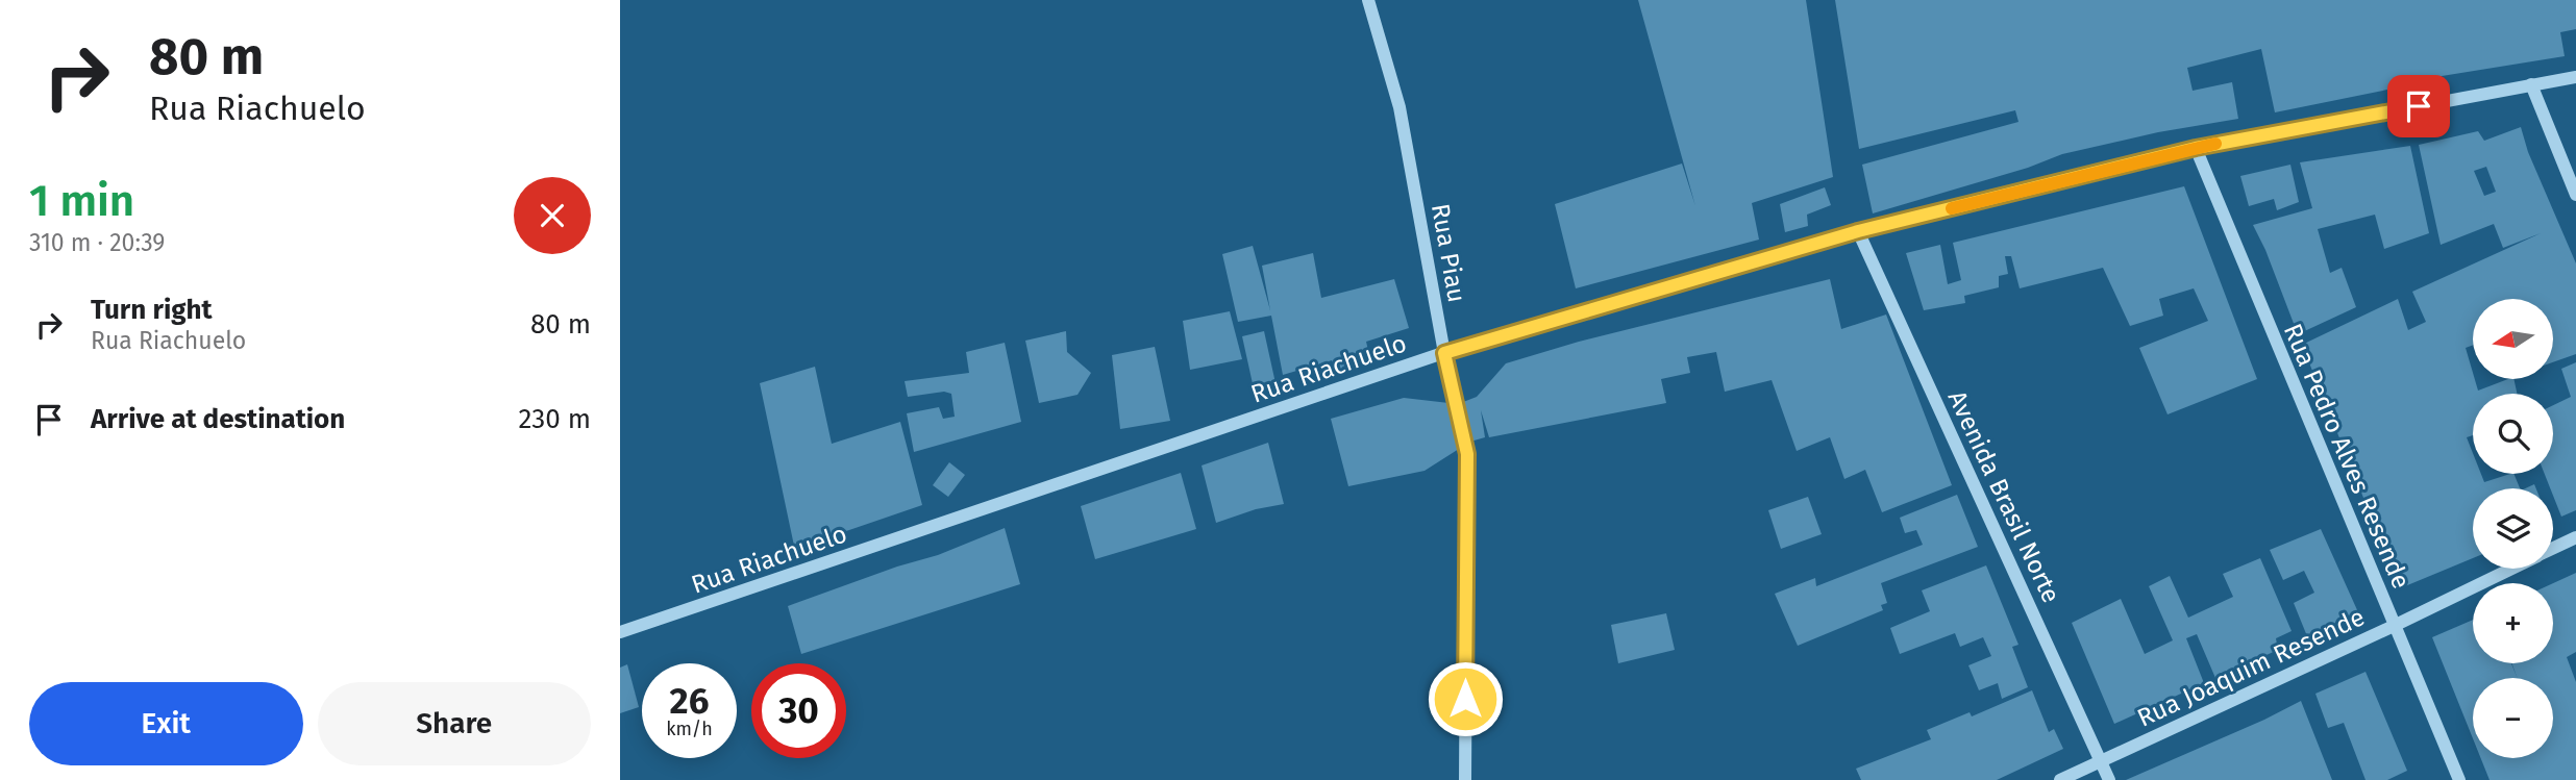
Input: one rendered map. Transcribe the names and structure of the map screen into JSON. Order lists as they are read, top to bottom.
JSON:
{
  "streets": {
    "street": [
      "Rua Piau",
      "Rua Riachuelo",
      "Rua Pedro Alves Resende",
      "Avenida Brasil Norte",
      "Rua Joaquim Resende"
    ]
  },
  "crossings": [
    ["Rua Piau", "Rua Riachuelo"],
    ["Rua Riachuelo", "Rua Pedro Alves Resende"],
    ["Rua Riachuelo", "Avenida Brasil Norte"],
    ["Rua Pedro Alves Resende", "Rua Joaquim Resende"],
    ["Avenida Brasil Norte", "Rua Joaquim Resende"]
  ],
  "north": "left",
  "page": {
    "turn": ["80 m", "Rua Riachuelo"],
    "heading": ["1 min", "310 m · 20:39"],
    "list": [
      {
        "name": "Turn right",
        "note": "Rua Riachuelo",
        "value": "80 m"
      },
      {
        "name": "Arrive at destination",
        "value": "230 m"
      }
    ],
    "map_buttons": ["+", "−"],
    "speed": "26 km/h",
    "limit": "30",
    "buttons": ["Exit", "Share"]
  }
}
